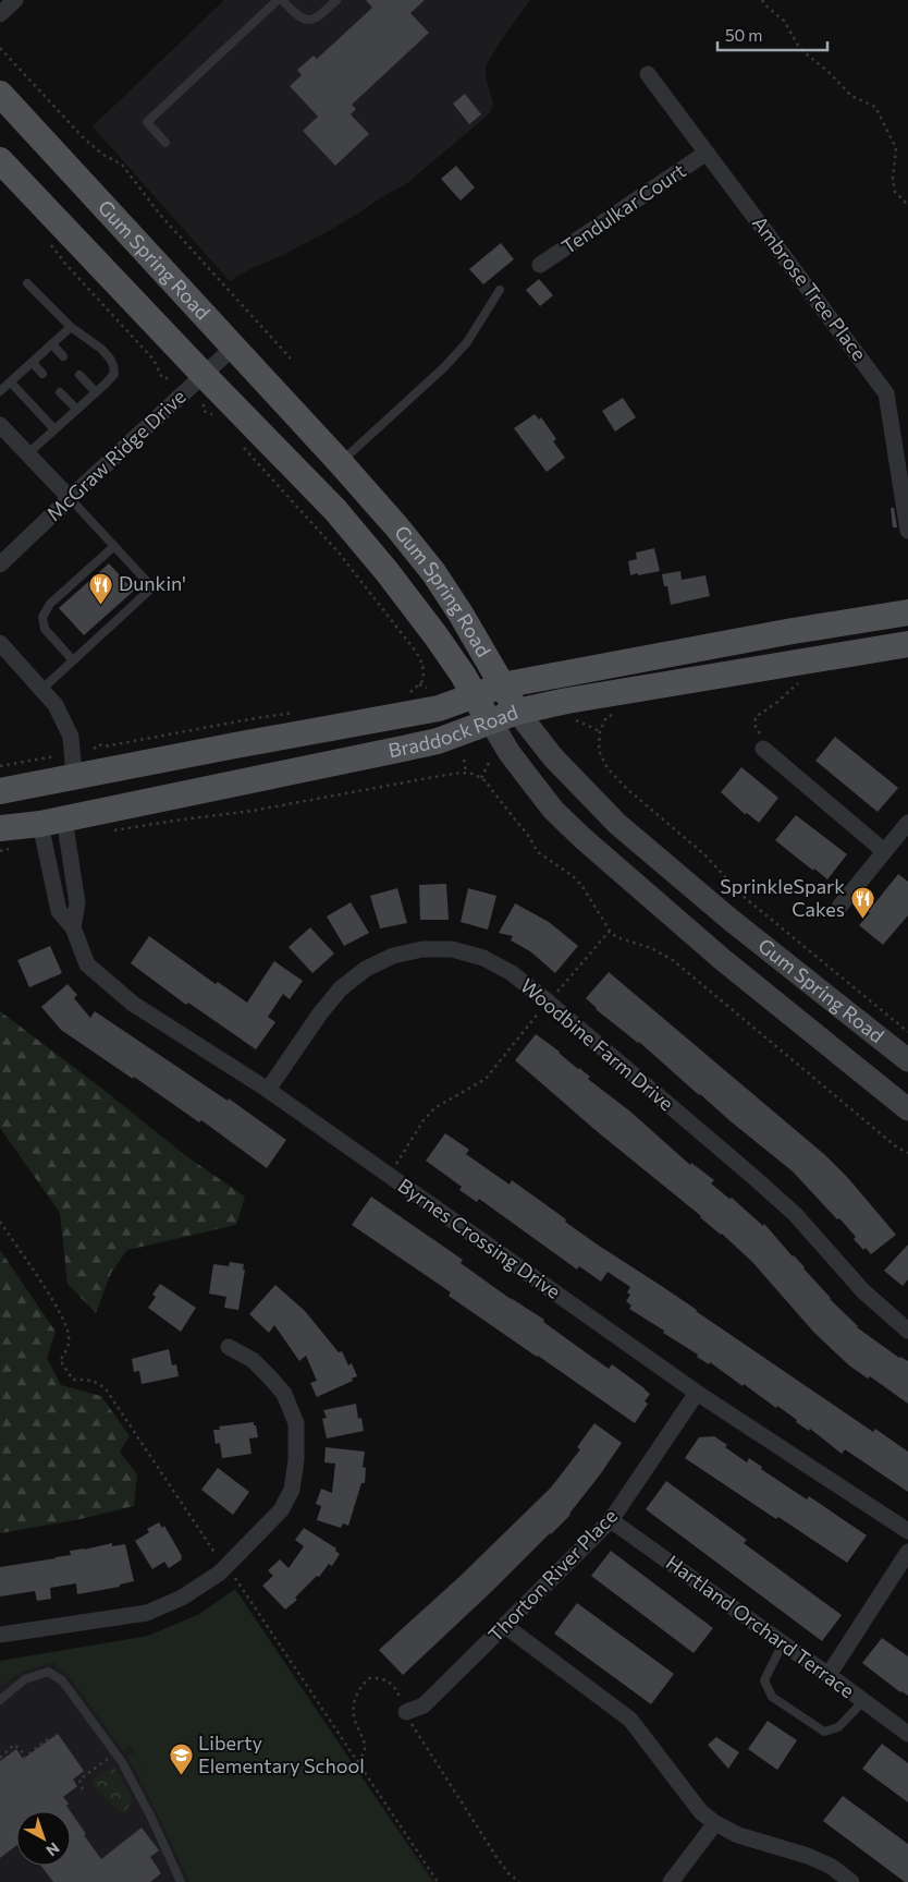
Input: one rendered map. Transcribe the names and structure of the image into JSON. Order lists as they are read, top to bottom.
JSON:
{
  "streets": {
    "main road": ["Gum Spring Road", "Braddock Road"],
    "street": [
      "Tendulkar Court",
      "Ambrose Tree Place",
      "McGraw Ridge Drive",
      "Woodbine Farm Drive",
      "Byrnes Crossing Drive",
      "Thorton River Place",
      "Hartland Orchard Terrace"
    ]
  },
  "crossings": [
    ["Tendulkar Court", "Ambrose Tree Place"],
    ["Gum Spring Road", "McGraw Ridge Drive"],
    ["Gum Spring Road", "Braddock Road"],
    ["Braddock Road", "Byrnes Crossing Drive"],
    ["Woodbine Farm Drive", "Byrnes Crossing Drive"],
    ["Byrnes Crossing Drive", "Thorton River Place"],
    ["Thorton River Place", "Hartland Orchard Terrace"]
  ],
  "places": {
    "restaurant": ["Dunkin'", "SprinkleSpark Cakes"],
    "school or university": ["Liberty Elementary School"]
  },
  "scale_bar": "50 m",
  "north": "bottom right"
}
